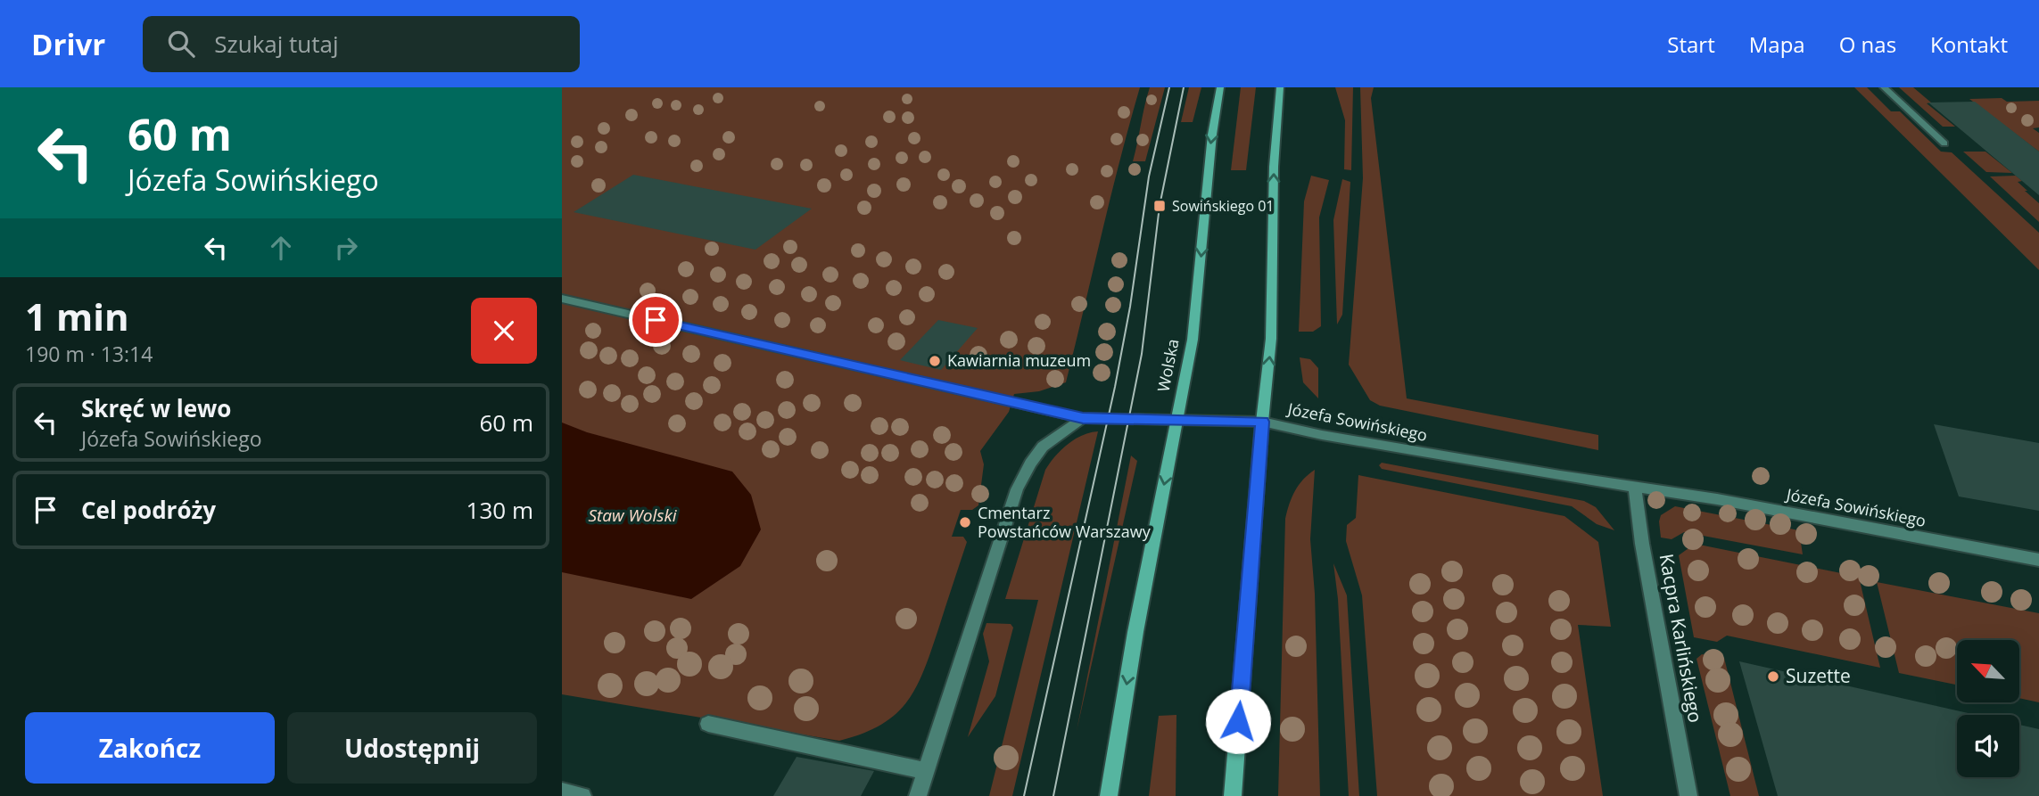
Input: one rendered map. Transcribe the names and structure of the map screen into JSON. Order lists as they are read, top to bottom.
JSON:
{
  "streets": {
    "main road": ["Wolska"],
    "street": ["Józefa Sowińskiego", "Kacpra Karlińskiego"]
  },
  "crossings": [
    ["Wolska", "Józefa Sowińskiego"],
    ["Józefa Sowińskiego", "Kacpra Karlińskiego"]
  ],
  "water": ["Staw Wolski"],
  "places": {
    "transit": ["Sowińskiego 01"],
    "other": ["Kawiarnia muzeum", "Cmentarz Powstańców Warszawy", "Suzette"]
  },
  "north": "top left",
  "page": {
    "header": "Drivr",
    "search": "Szukaj tutaj",
    "nav": [
      "Start",
      "Mapa",
      "O nas",
      "Kontakt"
    ],
    "turn": ["60 m", "Józefa Sowińskiego"],
    "heading": ["1 min", "190 m · 13:14"],
    "list": [
      {
        "name": "Skręć w lewo",
        "note": "Józefa Sowińskiego",
        "value": "60 m"
      },
      {
        "name": "Cel podróży",
        "value": "130 m"
      }
    ],
    "buttons": ["Zakończ", "Udostępnij"]
  }
}
